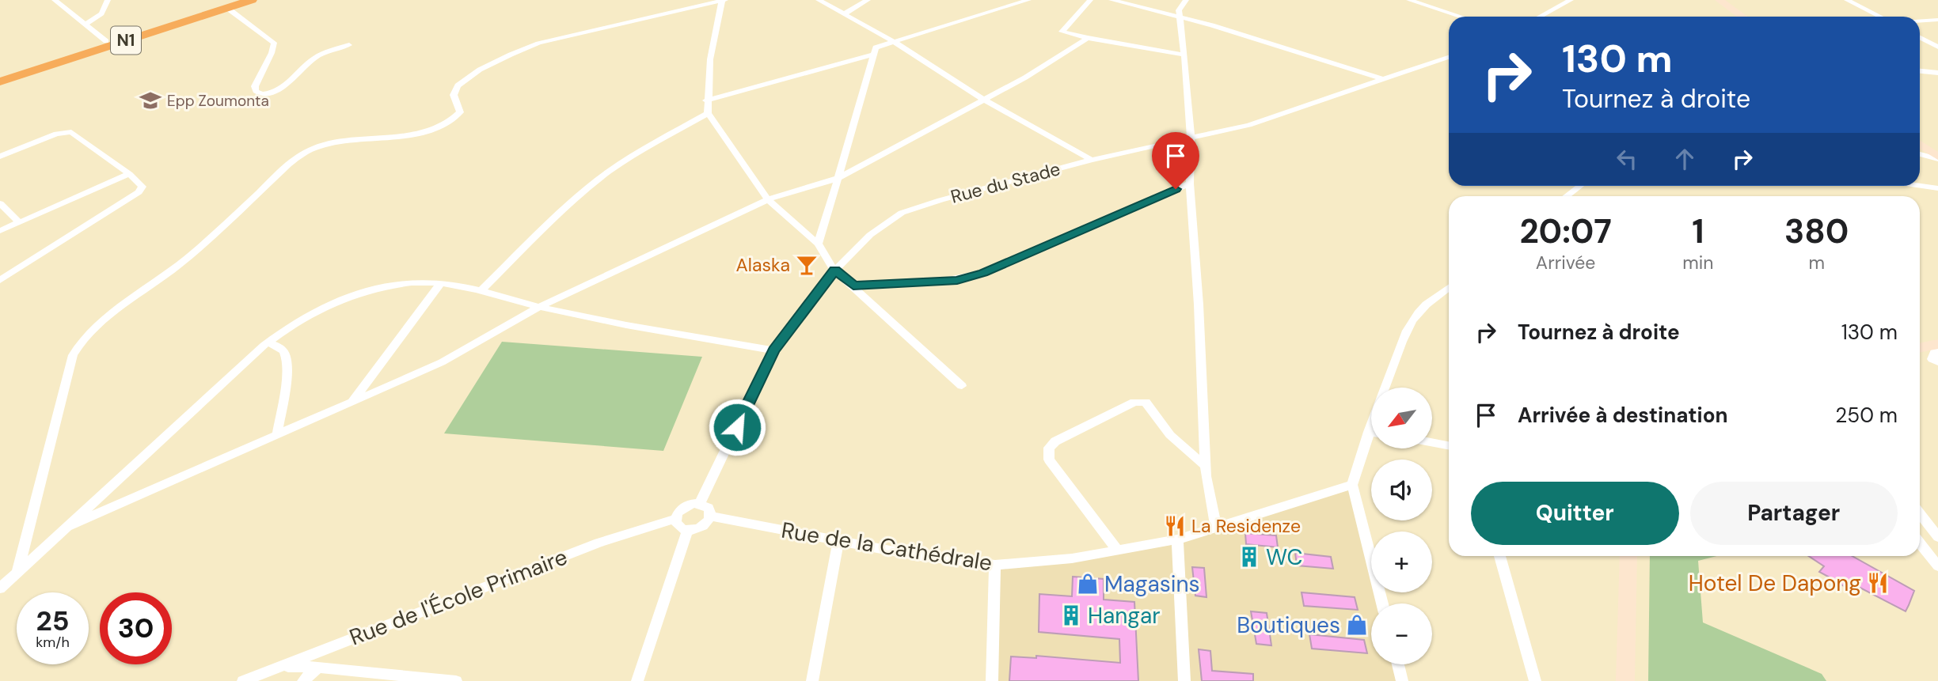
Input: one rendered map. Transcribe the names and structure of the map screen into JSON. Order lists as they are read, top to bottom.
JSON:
{
  "streets": {
    "highway": ["N1"],
    "street": ["Rue du Stade", "Rue de la Cathédrale", "Rue de l'École Primaire"]
  },
  "crossings": [
    ["Rue du Stade", "Rue de la Cathédrale"],
    ["Rue du Stade", "Rue de l'École Primaire"],
    ["Rue de la Cathédrale", "Rue de l'École Primaire"]
  ],
  "places": {
    "school or university": ["Epp Zoumonta"],
    "bar": ["Alaska"],
    "restaurant": ["La Residenze", "Hotel De Dapong"],
    "building": ["WC", "Hangar"],
    "shop": ["Magasins", "Boutiques"]
  },
  "north": "bottom left",
  "page": {
    "turn": ["130 m", "Tournez à droite"],
    "eta": [
      "20:07",
      "Arrivée",
      "1",
      "min",
      "380",
      "m"
    ],
    "list": [
      {
        "name": "Tournez à droite",
        "value": "130 m"
      },
      {
        "name": "Arrivée à destination",
        "value": "250 m"
      }
    ],
    "map_buttons": ["+", "−"],
    "buttons": ["Quitter", "Partager"],
    "speed": "25 km/h",
    "limit": "30"
  }
}
